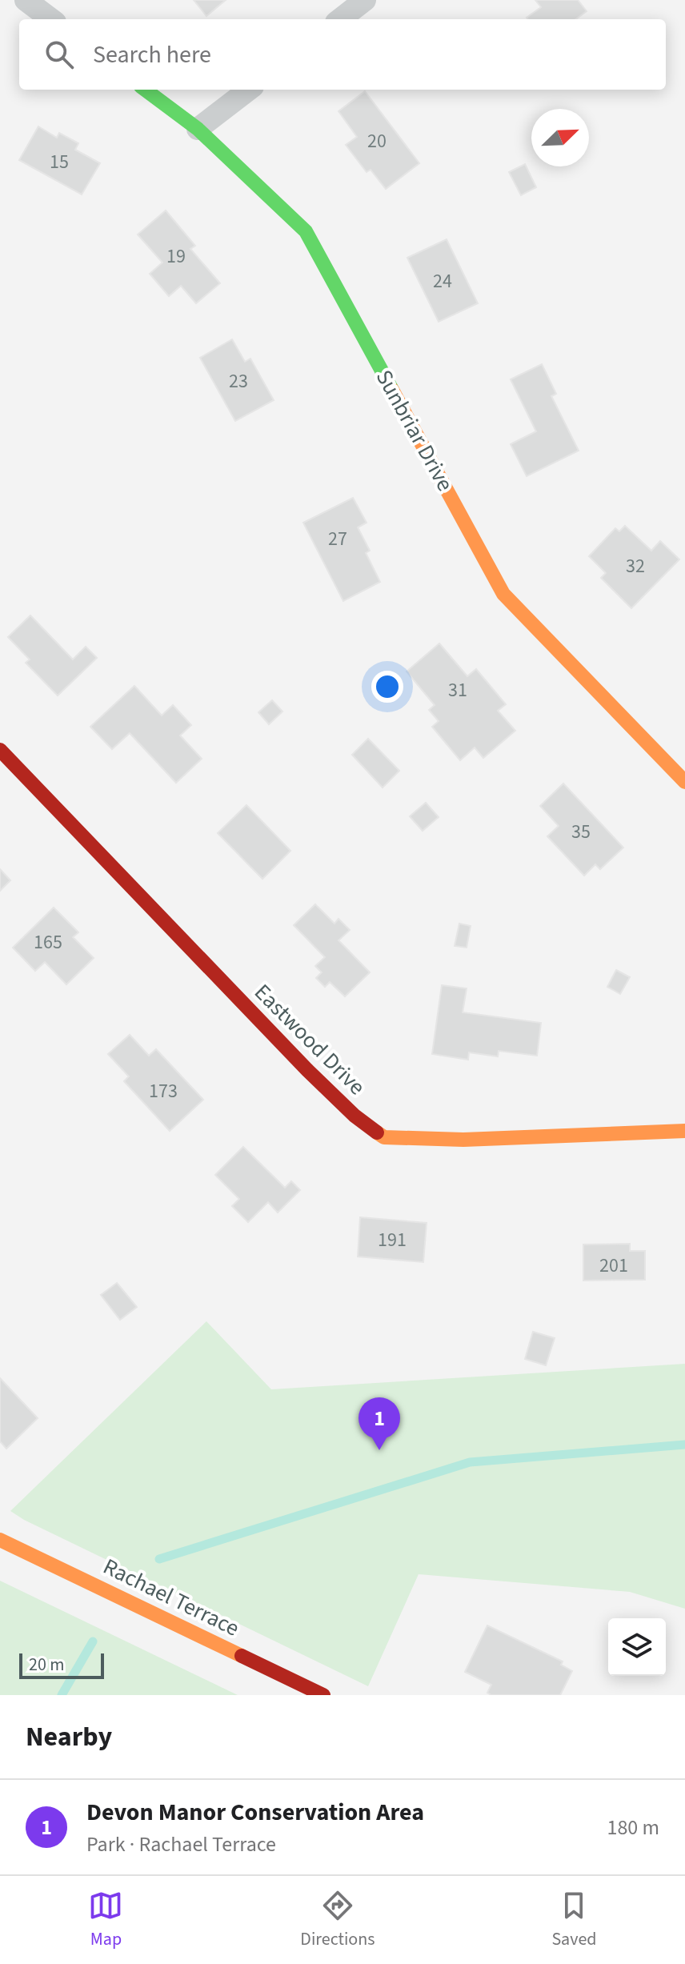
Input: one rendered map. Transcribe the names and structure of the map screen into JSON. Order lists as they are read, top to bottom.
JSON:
{
  "streets": {
    "street": ["Sunbriar Drive", "Eastwood Drive", "Rachael Terrace"]
  },
  "house_numbers": [
    "20",
    "15",
    "19",
    "24",
    "23",
    "27",
    "32",
    "31",
    "35",
    "165",
    "173",
    "191",
    "201"
  ],
  "scale_bar": "20 m",
  "north": "top right",
  "page": {
    "search": "Search here",
    "pins": "1",
    "scale": "20 m",
    "heading": "Nearby",
    "list": [
      {
        "mark": "1",
        "name": "Devon Manor Conservation Area",
        "note": "Park · Rachael Terrace",
        "value": "180 m"
      }
    ],
    "nav": ["Map", "Directions", "Saved"]
  }
}
